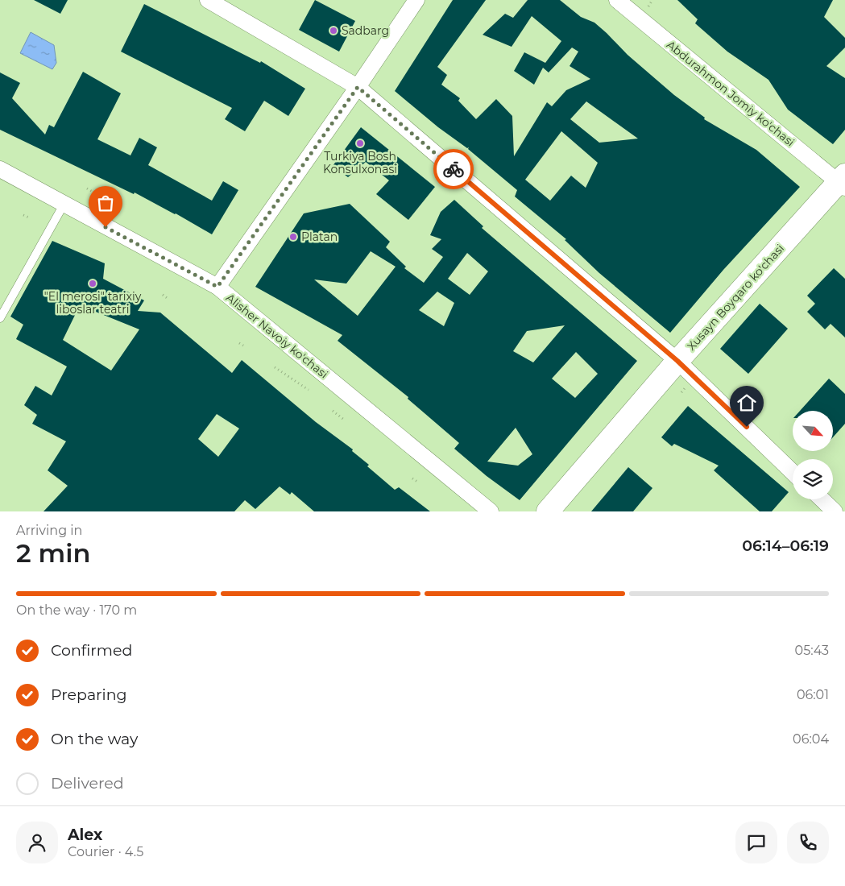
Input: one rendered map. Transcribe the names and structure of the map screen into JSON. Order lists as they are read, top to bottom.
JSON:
{
  "streets": {
    "main road": ["Xusayn Boyqaro ko'chasi"],
    "street": ["Abdurahmon Jomiy ko'chasi", "Alisher Navoiy ko'chasi"]
  },
  "crossings": [
    ["Abdurahmon Jomiy ko'chasi", "Xusayn Boyqaro ko'chasi"]
  ],
  "places": [
    "Sadbarg",
    "Turkiya Bosh Konsulxonasi",
    "Platan",
    "\"El merosi\" tarixiy liboslar teatri"
  ],
  "north": "bottom right",
  "page": {
    "heading": ["2 min", "Arriving in", "06:14–06:19"],
    "panel": ["Alex", "Courier · 4.5"],
    "bar": "On the way · 170 m",
    "list": [
      ["Confirmed", "05:43"],
      ["Preparing", "06:01"],
      ["On the way", "06:04"],
      "Delivered"
    ]
  }
}
